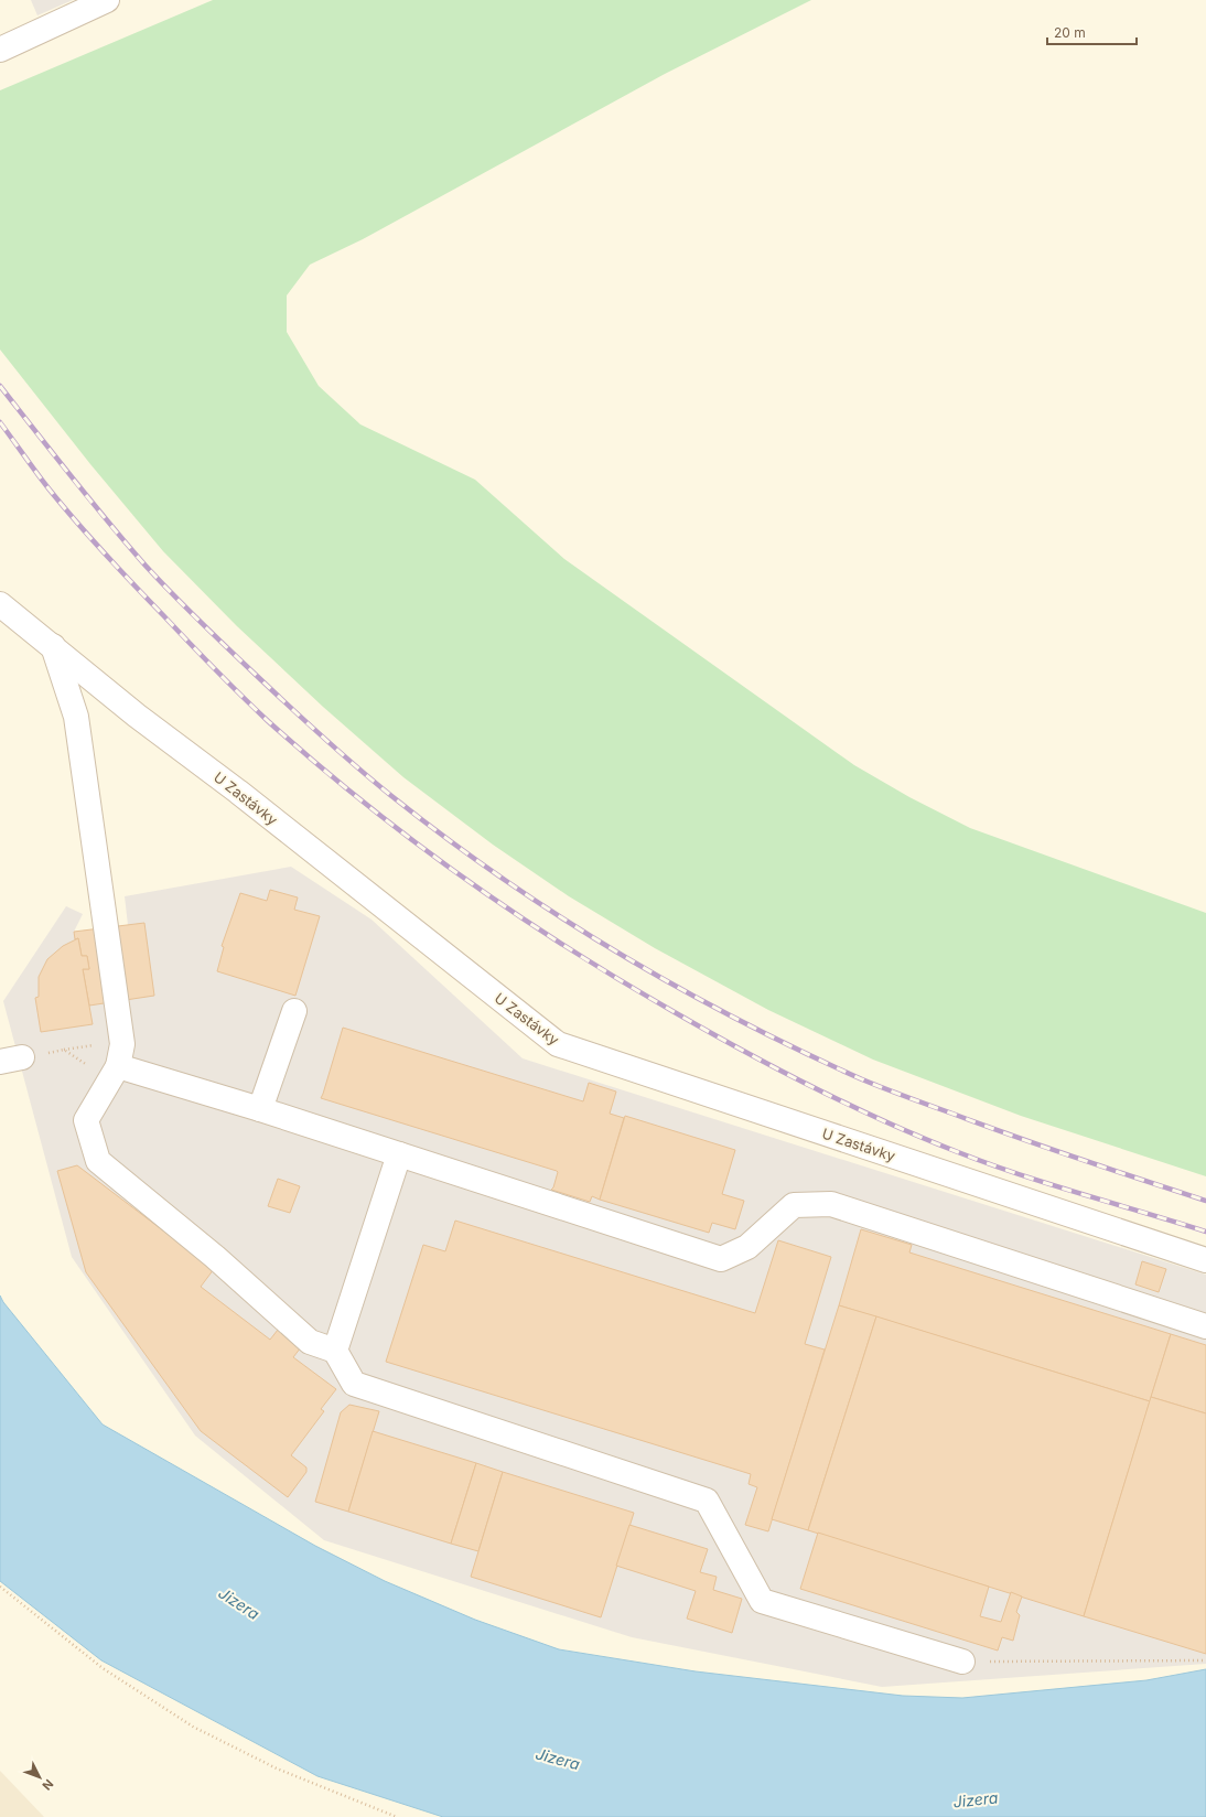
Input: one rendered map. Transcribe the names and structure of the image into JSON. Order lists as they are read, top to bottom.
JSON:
{
  "streets": {
    "street": ["U Zastávky"]
  },
  "water": ["Jizera"],
  "scale_bar": "20 m",
  "north": "bottom right"
}
